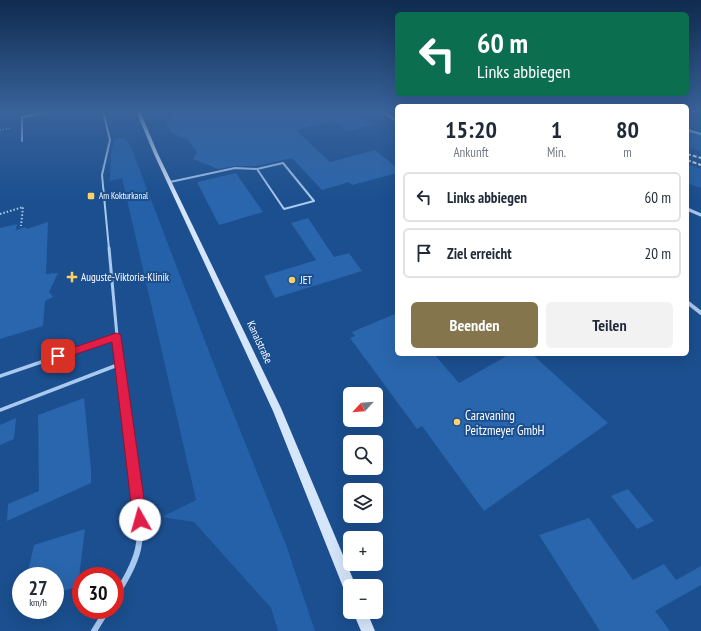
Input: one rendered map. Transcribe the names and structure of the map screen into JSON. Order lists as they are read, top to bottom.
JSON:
{
  "streets": {
    "main road": ["Kanalstraße"]
  },
  "places": {
    "transit": ["Am Kokturkanal"],
    "health": ["Auguste-Viktoria-Klinik"],
    "other": ["JET", "Caravaning Peitzmeyer GmbH"]
  },
  "north": "bottom left",
  "page": {
    "turn": ["60 m", "Links abbiegen"],
    "eta": [
      "15:20",
      "Ankunft",
      "1",
      "Min.",
      "80",
      "m"
    ],
    "list": [
      {
        "name": "Links abbiegen",
        "value": "60 m"
      },
      {
        "name": "Ziel erreicht",
        "value": "20 m"
      }
    ],
    "buttons": ["Beenden", "Teilen"],
    "map_buttons": ["+", "−"],
    "speed": "27 km/h",
    "limit": "30"
  }
}
